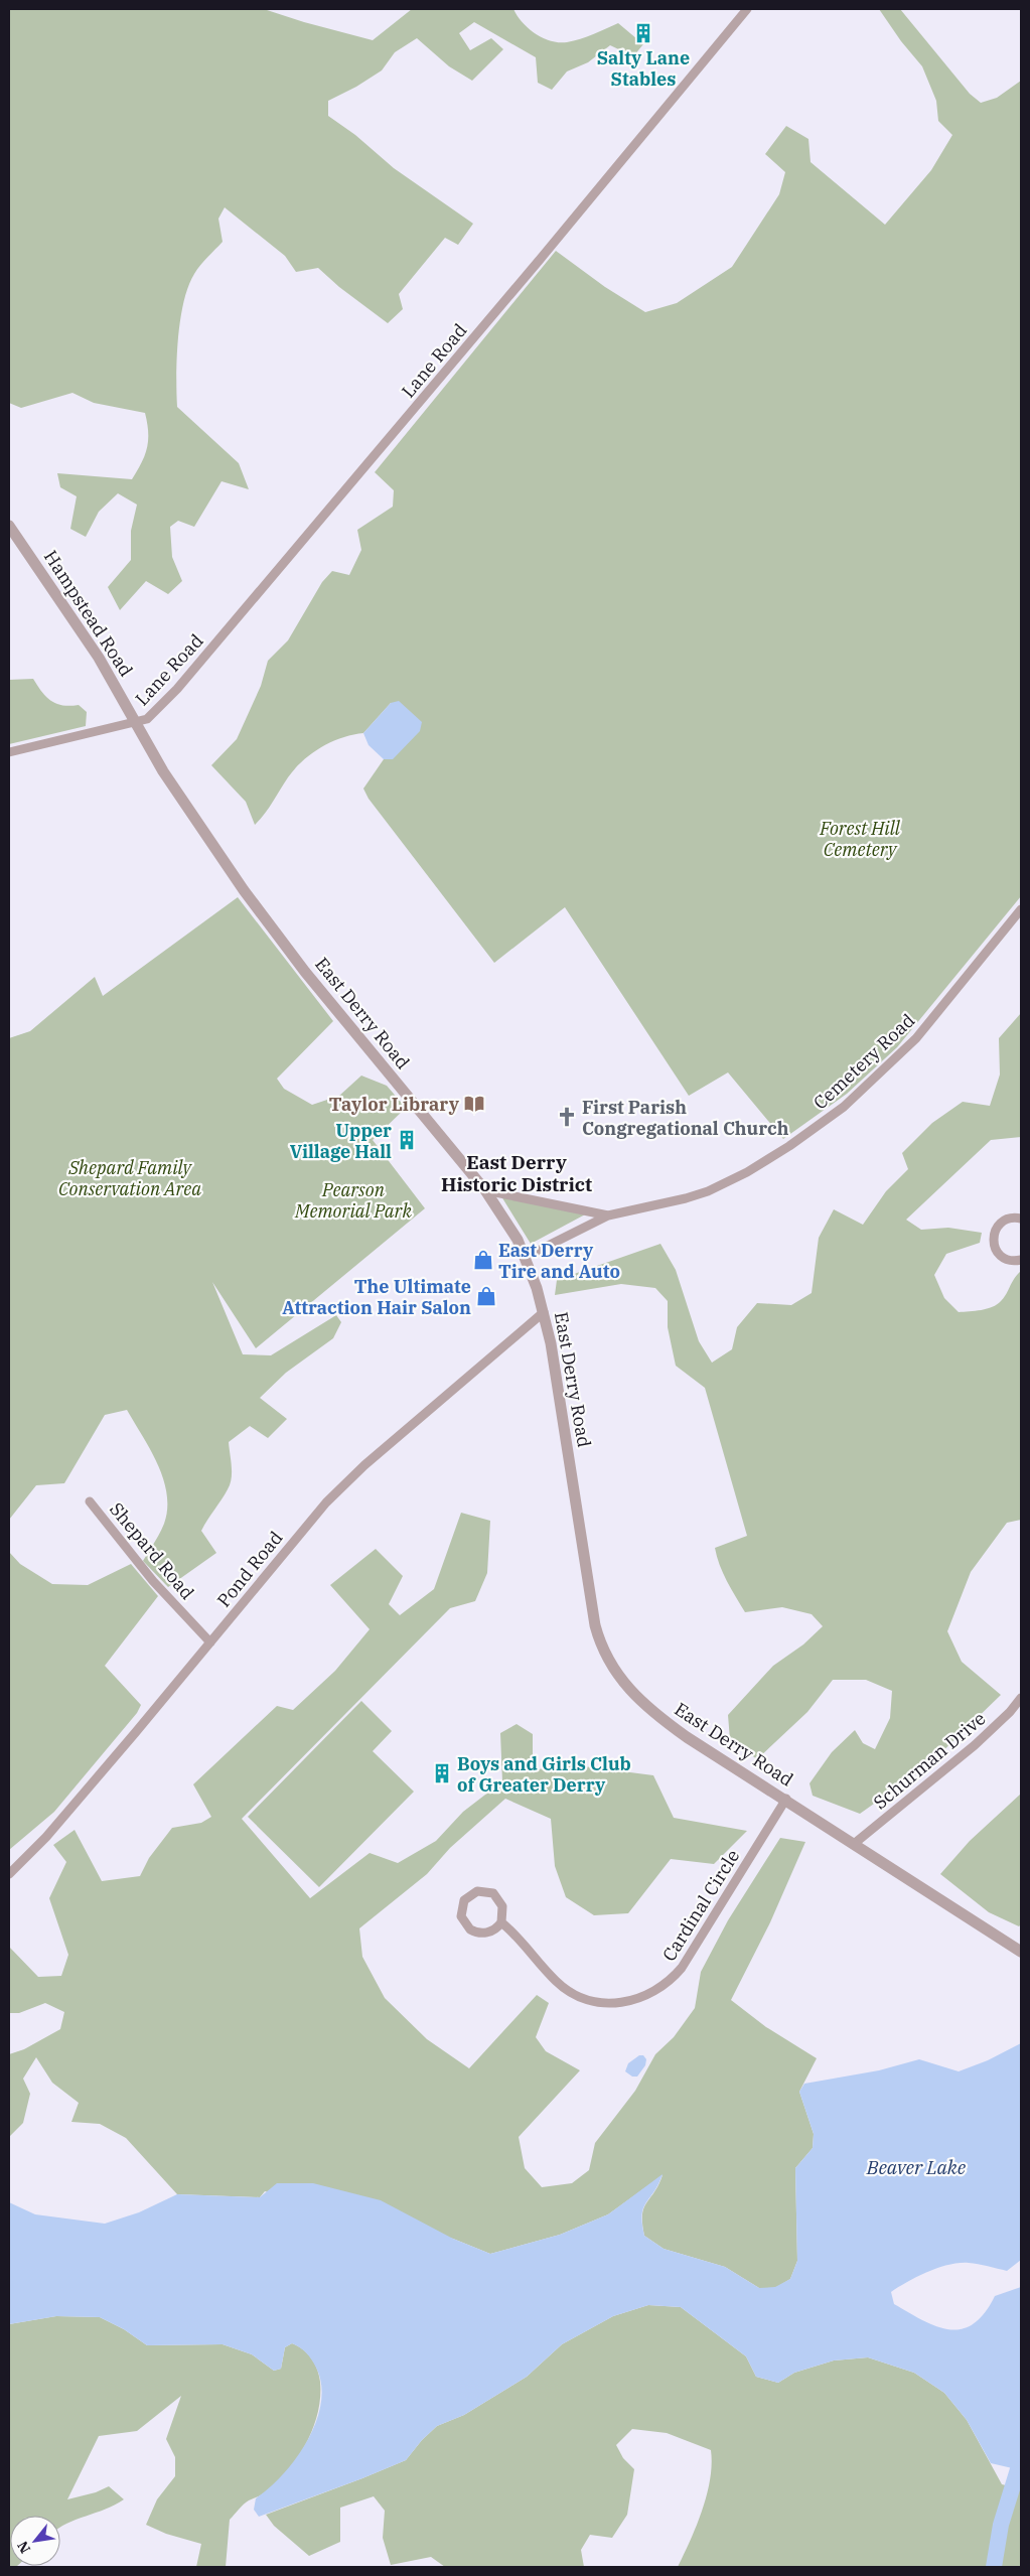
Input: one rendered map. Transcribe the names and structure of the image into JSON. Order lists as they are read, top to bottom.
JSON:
{
  "streets": {
    "street": [
      "Lane Road",
      "Hampstead Road",
      "East Derry Road",
      "Cemetery Road",
      "Shepard Road",
      "Pond Road",
      "Schurman Drive",
      "Cardinal Circle"
    ]
  },
  "crossings": [
    ["Lane Road", "Hampstead Road"],
    ["Lane Road", "East Derry Road"],
    ["Hampstead Road", "East Derry Road"],
    ["East Derry Road", "Cemetery Road"],
    ["East Derry Road", "Pond Road"],
    ["East Derry Road", "Schurman Drive"],
    ["East Derry Road", "Cardinal Circle"],
    ["Shepard Road", "Pond Road"]
  ],
  "districts": ["East Derry Historic District"],
  "water": ["Beaver Lake"],
  "parks": ["Forest Hill Cemetery", "Shepard Family Conservation Area", "Pearson Memorial Park"],
  "places": {
    "building": ["Salty Lane Stables", "Upper Village Hall", "Boys and Girls Club of Greater Derry"],
    "library": ["Taylor Library"],
    "church": ["First Parish Congregational Church"],
    "shop": ["East Derry Tire and Auto", "The Ultimate Attraction Hair Salon"]
  },
  "north": "bottom left"
}
